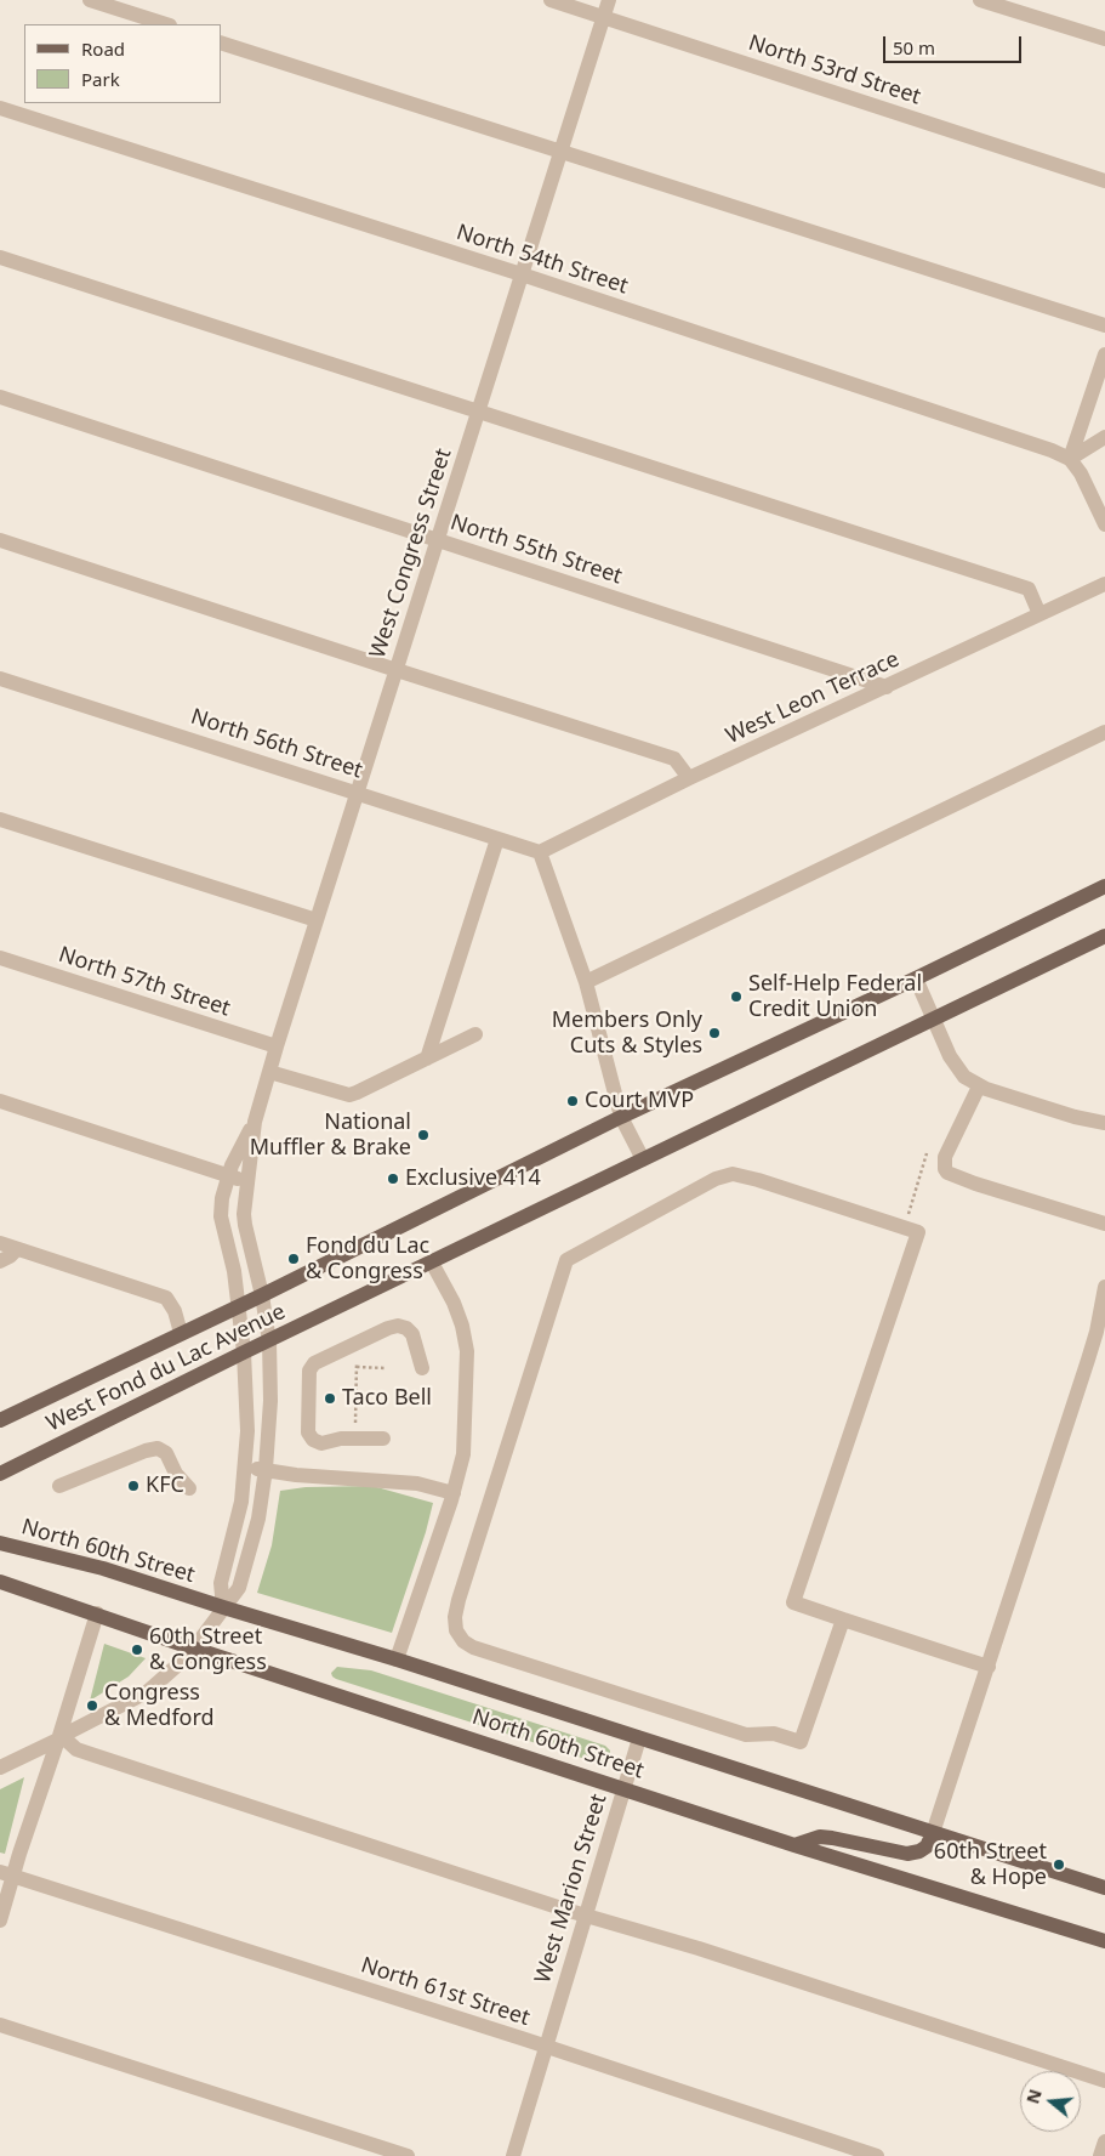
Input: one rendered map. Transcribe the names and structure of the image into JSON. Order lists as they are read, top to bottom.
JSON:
{
  "streets": {
    "main road": ["West Fond du Lac Avenue", "North 60th Street"],
    "street": [
      "North 53rd Street",
      "North 54th Street",
      "North 55th Street",
      "West Congress Street",
      "West Leon Terrace",
      "North 56th Street",
      "North 57th Street",
      "West Marion Street",
      "North 61st Street"
    ]
  },
  "crossings": [
    ["North 53rd Street", "West Congress Street"],
    ["North 54th Street", "West Congress Street"],
    ["North 55th Street", "West Congress Street"],
    ["North 55th Street", "West Leon Terrace"],
    ["West Congress Street", "North 56th Street"],
    ["West Congress Street", "North 57th Street"],
    ["West Congress Street", "West Fond du Lac Avenue"],
    ["West Congress Street", "North 60th Street"],
    ["West Leon Terrace", "North 56th Street"],
    ["North 60th Street", "West Marion Street"],
    ["West Marion Street", "North 61st Street"]
  ],
  "places": [
    "Self-Help Federal Credit Union",
    "Members Only Cuts & Styles",
    "Court MVP",
    "National Muffler & Brake",
    "Exclusive 414",
    "Fond du Lac & Congress",
    "Taco Bell",
    "KFC",
    "60th Street & Congress",
    "Congress & Medford",
    "60th Street & Hope"
  ],
  "legend": ["Road", "Park"],
  "scale_bar": "50 m",
  "north": "left"
}
